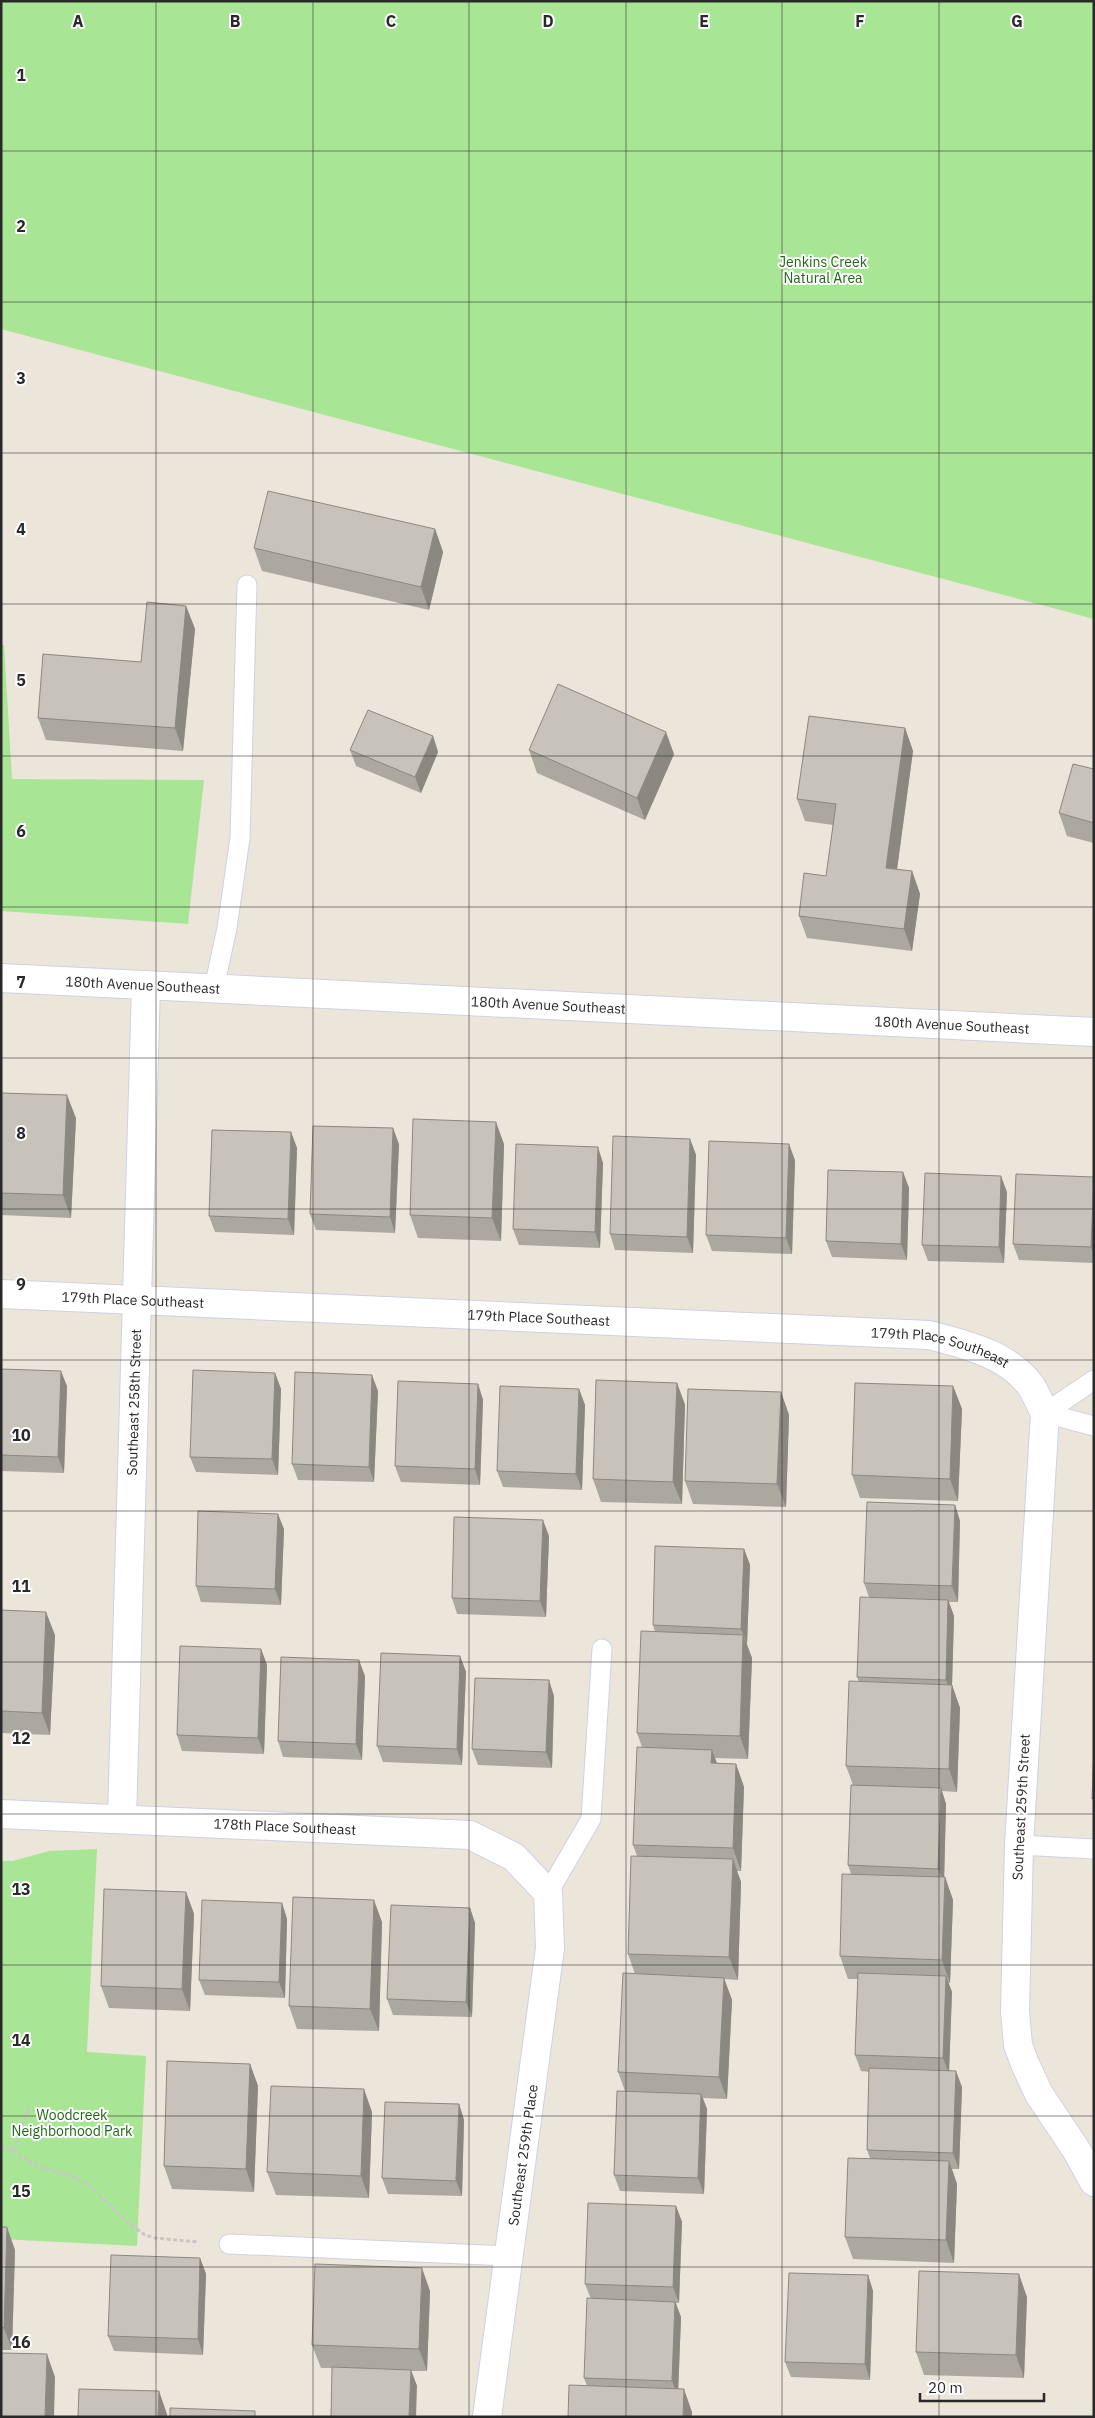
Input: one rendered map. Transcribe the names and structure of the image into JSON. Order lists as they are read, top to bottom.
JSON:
{
  "streets": {
    "street": [
      "180th Avenue Southeast",
      "179th Place Southeast",
      "Southeast 258th Street",
      "Southeast 259th Street",
      "178th Place Southeast",
      "Southeast 259th Place"
    ]
  },
  "crossings": [
    ["180th Avenue Southeast", "Southeast 258th Street"],
    ["179th Place Southeast", "Southeast 258th Street"],
    ["179th Place Southeast", "Southeast 259th Street"],
    ["Southeast 258th Street", "178th Place Southeast"],
    ["178th Place Southeast", "Southeast 259th Place"]
  ],
  "parks": ["Jenkins Creek Natural Area", "Woodcreek Neighborhood Park"],
  "scale_bar": "20 m",
  "grid": {
    "columns": [
      "A",
      "B",
      "C",
      "D",
      "E",
      "F",
      "G"
    ],
    "rows": [
      "1",
      "2",
      "3",
      "4",
      "5",
      "6",
      "7",
      "8",
      "9",
      "10",
      "11",
      "12",
      "13",
      "14",
      "15",
      "16"
    ]
  }
}
